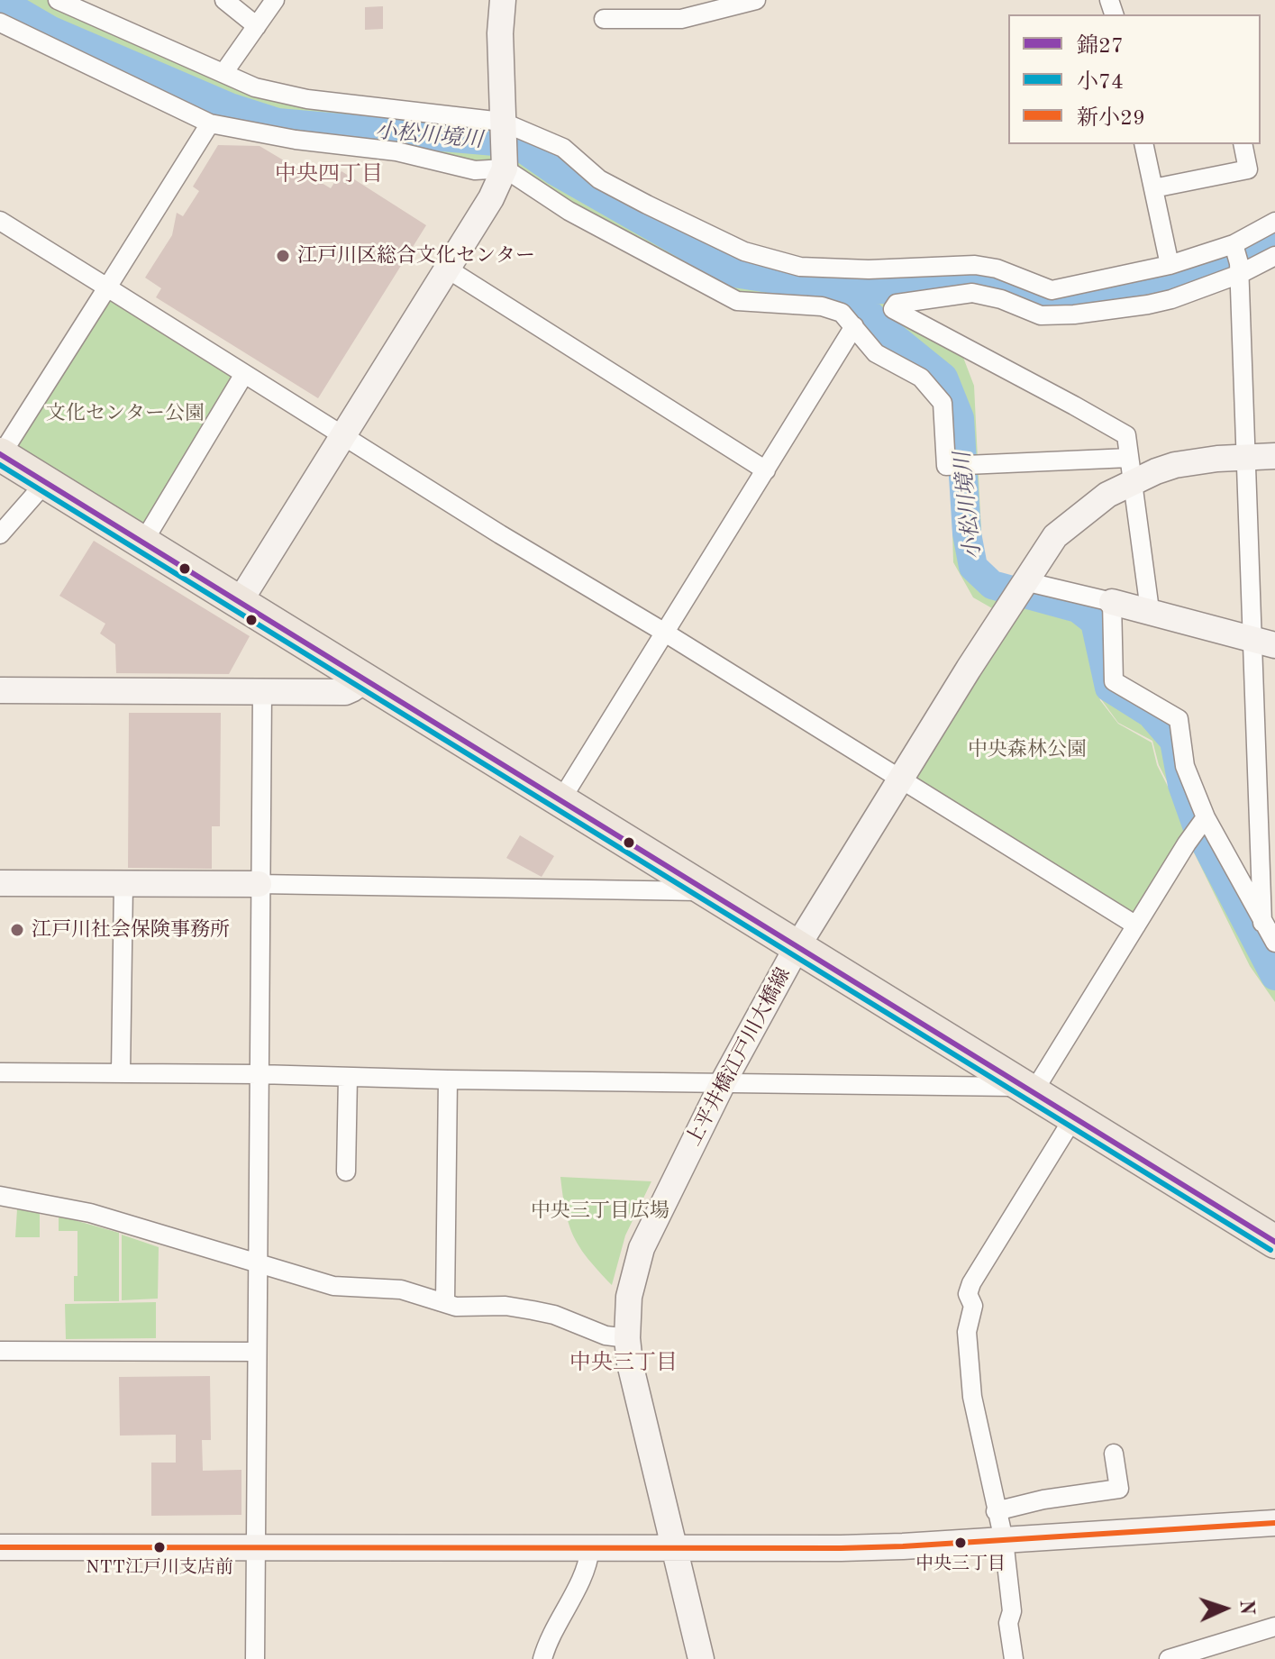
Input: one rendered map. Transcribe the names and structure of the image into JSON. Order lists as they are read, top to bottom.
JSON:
{
  "streets": {
    "street": ["上平井橋江戸川大橋線"]
  },
  "districts": ["中央四丁目", "中央三丁目"],
  "water": ["小松川境川"],
  "parks": ["文化センター公園", "中央森林公園", "中央三丁目広場"],
  "places": [
    "江戸川区総合文化センター",
    "江戸川社会保険事務所",
    "中央三丁目",
    "NTT江戸川支店前"
  ],
  "lines": ["transit line 錦27", "transit line 小74", "transit line 新小29"],
  "legend": ["錦27", "小74", "新小29"],
  "north": "right"
}
